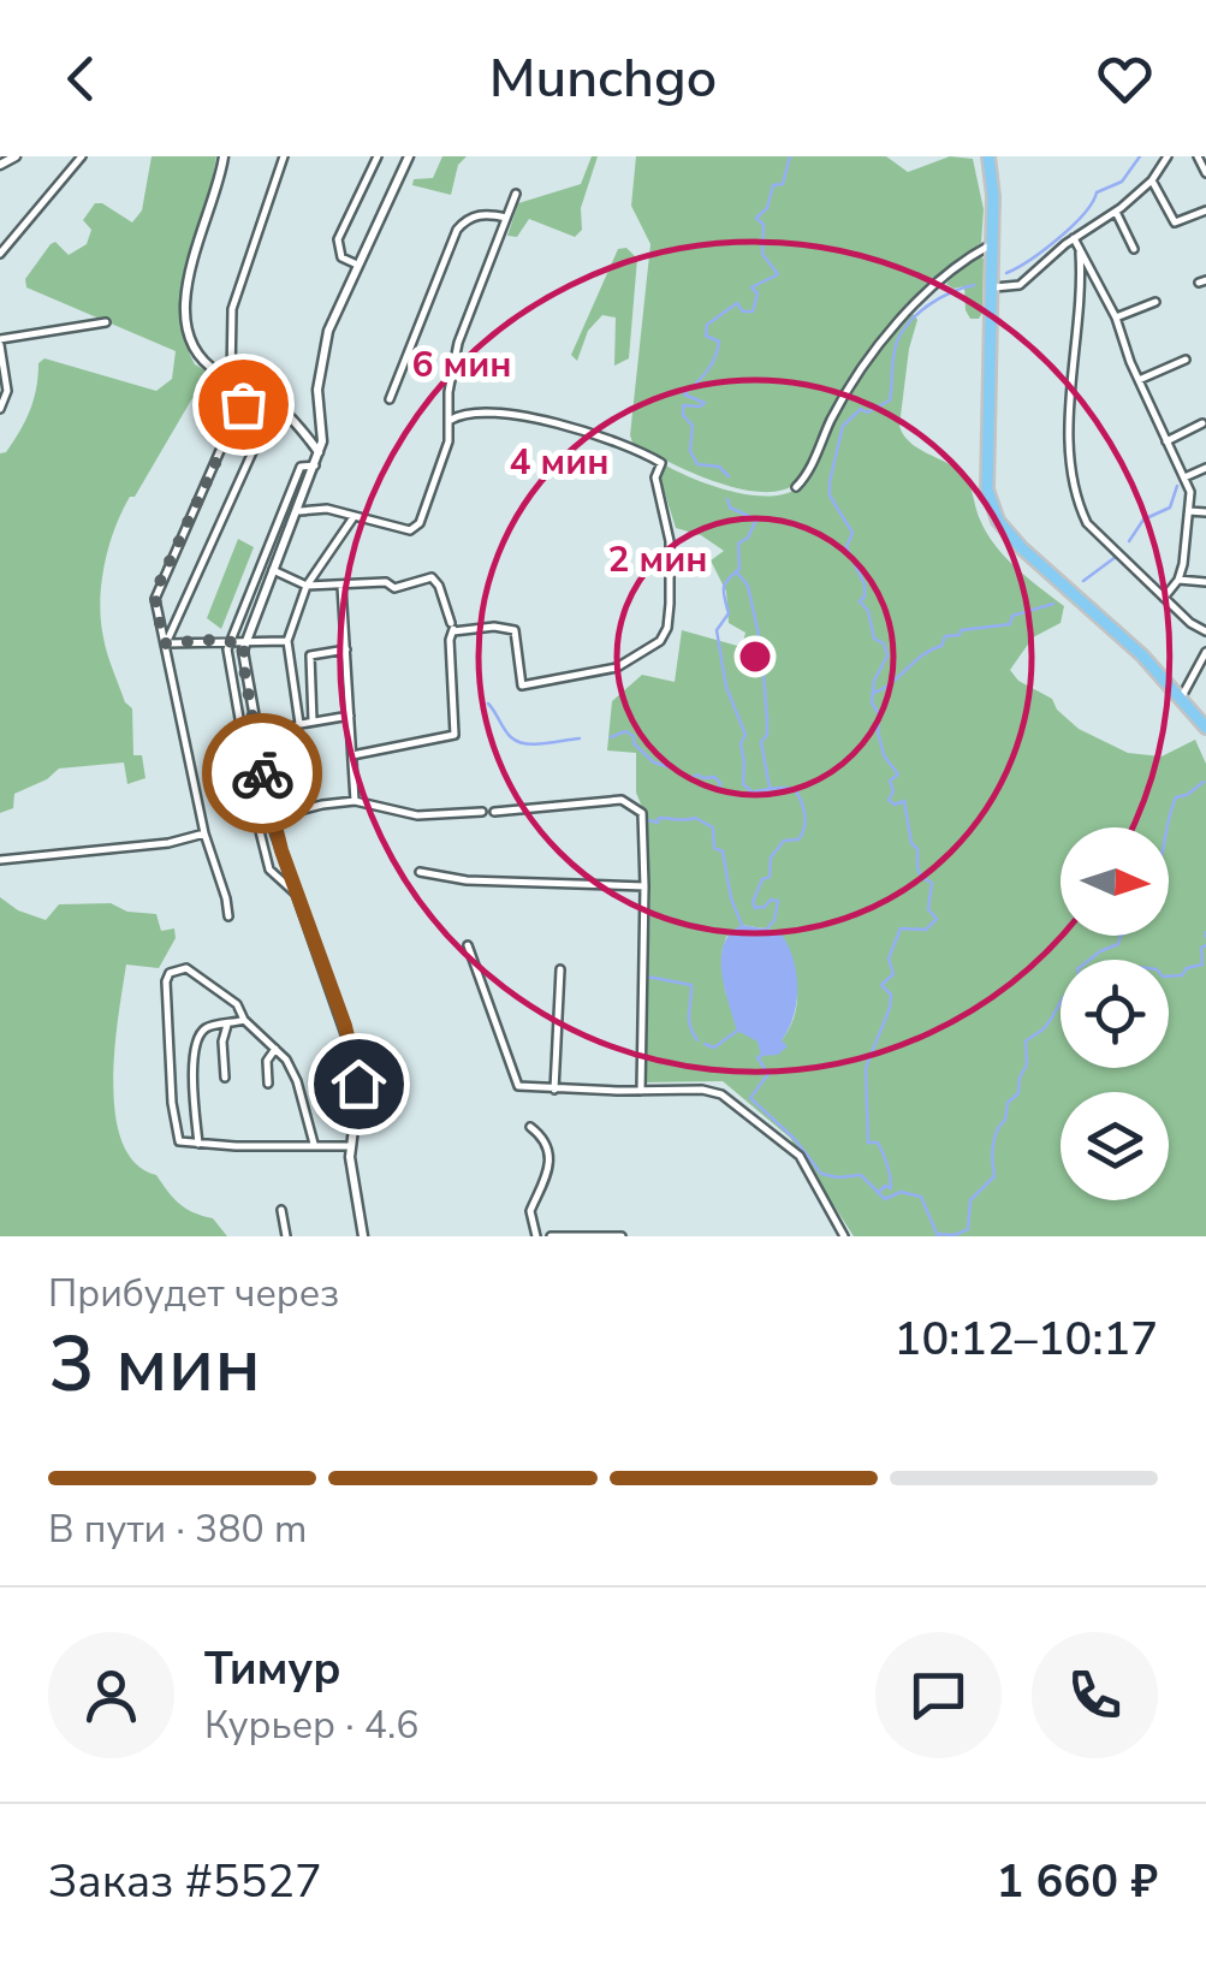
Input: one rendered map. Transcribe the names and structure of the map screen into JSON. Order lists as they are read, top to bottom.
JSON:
{
  "north": "right",
  "page": {
    "header": "Munchgo",
    "heading": ["3 мин", "Прибудет через", "10:12–10:17"],
    "panel": [
      "Тимур",
      "Курьер · 4.6",
      "Заказ #5527",
      "1 660 ₽"
    ],
    "bar": "В пути · 380 m"
  },
  "rings": ["6 мин", "4 мин", "2 мин"]
}
